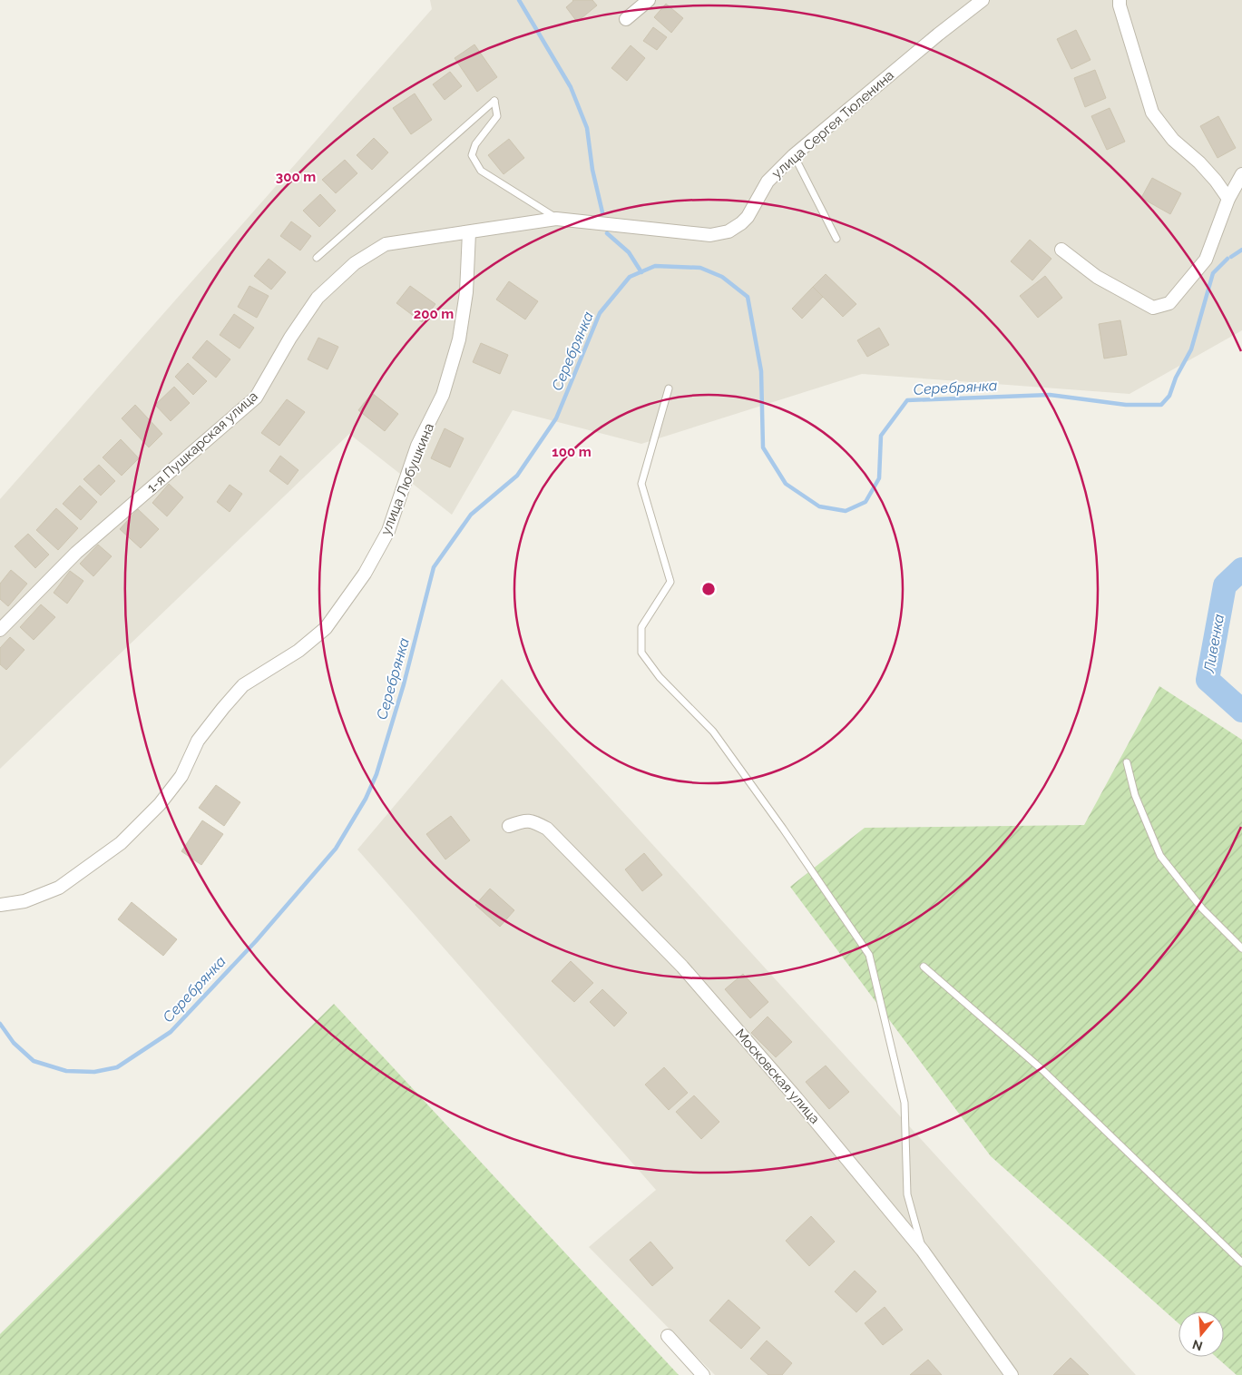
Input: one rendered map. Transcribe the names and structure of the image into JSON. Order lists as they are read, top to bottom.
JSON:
{
  "streets": {
    "street": [
      "улица Сергея Тюленина",
      "1-я Пушкарская улица",
      "улица Любушкина",
      "Московская улица"
    ]
  },
  "crossings": [
    ["улица Сергея Тюленина", "1-я Пушкарская улица"],
    ["улица Сергея Тюленина", "улица Любушкина"],
    ["1-я Пушкарская улица", "улица Любушкина"]
  ],
  "water": ["Серебрянка", "Ливенка"],
  "north": "bottom",
  "rings": ["300 m", "200 m", "100 m"]
}
